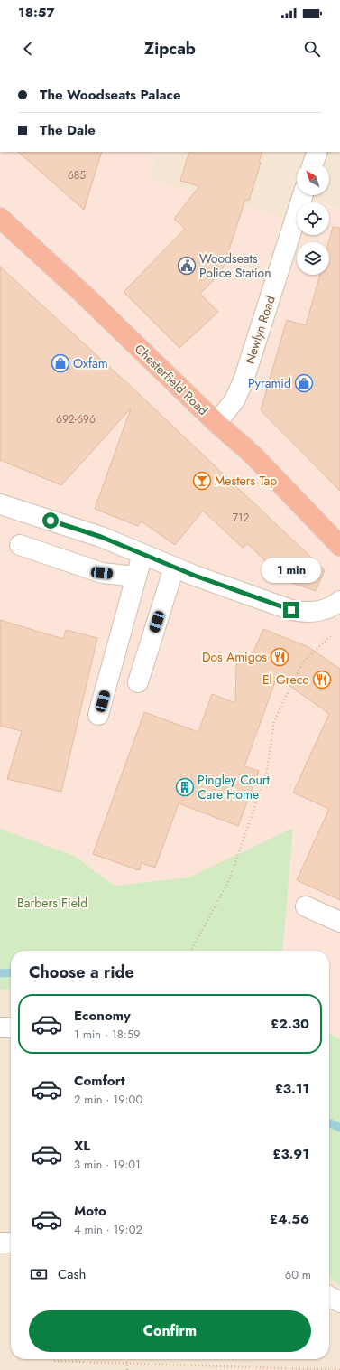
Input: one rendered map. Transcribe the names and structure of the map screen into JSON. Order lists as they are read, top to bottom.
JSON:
{
  "streets": {
    "highway": ["Chesterfield Road"],
    "street": ["Newlyn Road"]
  },
  "crossings": [
    ["Newlyn Road", "Chesterfield Road"]
  ],
  "parks": ["Barbers Field"],
  "places": {
    "public building": ["Woodseats Police Station"],
    "shop": ["Oxfam", "Pyramid"],
    "bar": ["Mesters Tap"],
    "restaurant": ["Dos Amigos", "El Greco"],
    "building": ["Pingley Court Care Home"]
  },
  "house_numbers": ["685", "692-696", "712"],
  "north": "top left",
  "page": {
    "status": "18:57",
    "header": "Zipcab",
    "banner": ["The Woodseats Palace", "The Dale"],
    "bubble": "1 min",
    "heading": "Choose a ride",
    "list": [
      {
        "name": "Economy",
        "note": "1 min · 18:59",
        "value": "£2.30"
      },
      {
        "name": "Comfort",
        "note": "2 min · 19:00",
        "value": "£3.11"
      },
      {
        "name": "XL",
        "note": "3 min · 19:01",
        "value": "£3.91"
      },
      {
        "name": "Moto",
        "note": "4 min · 19:02",
        "value": "£4.56"
      }
    ],
    "pay": ["Cash", "60 m"],
    "buttons": "Confirm"
  }
}
